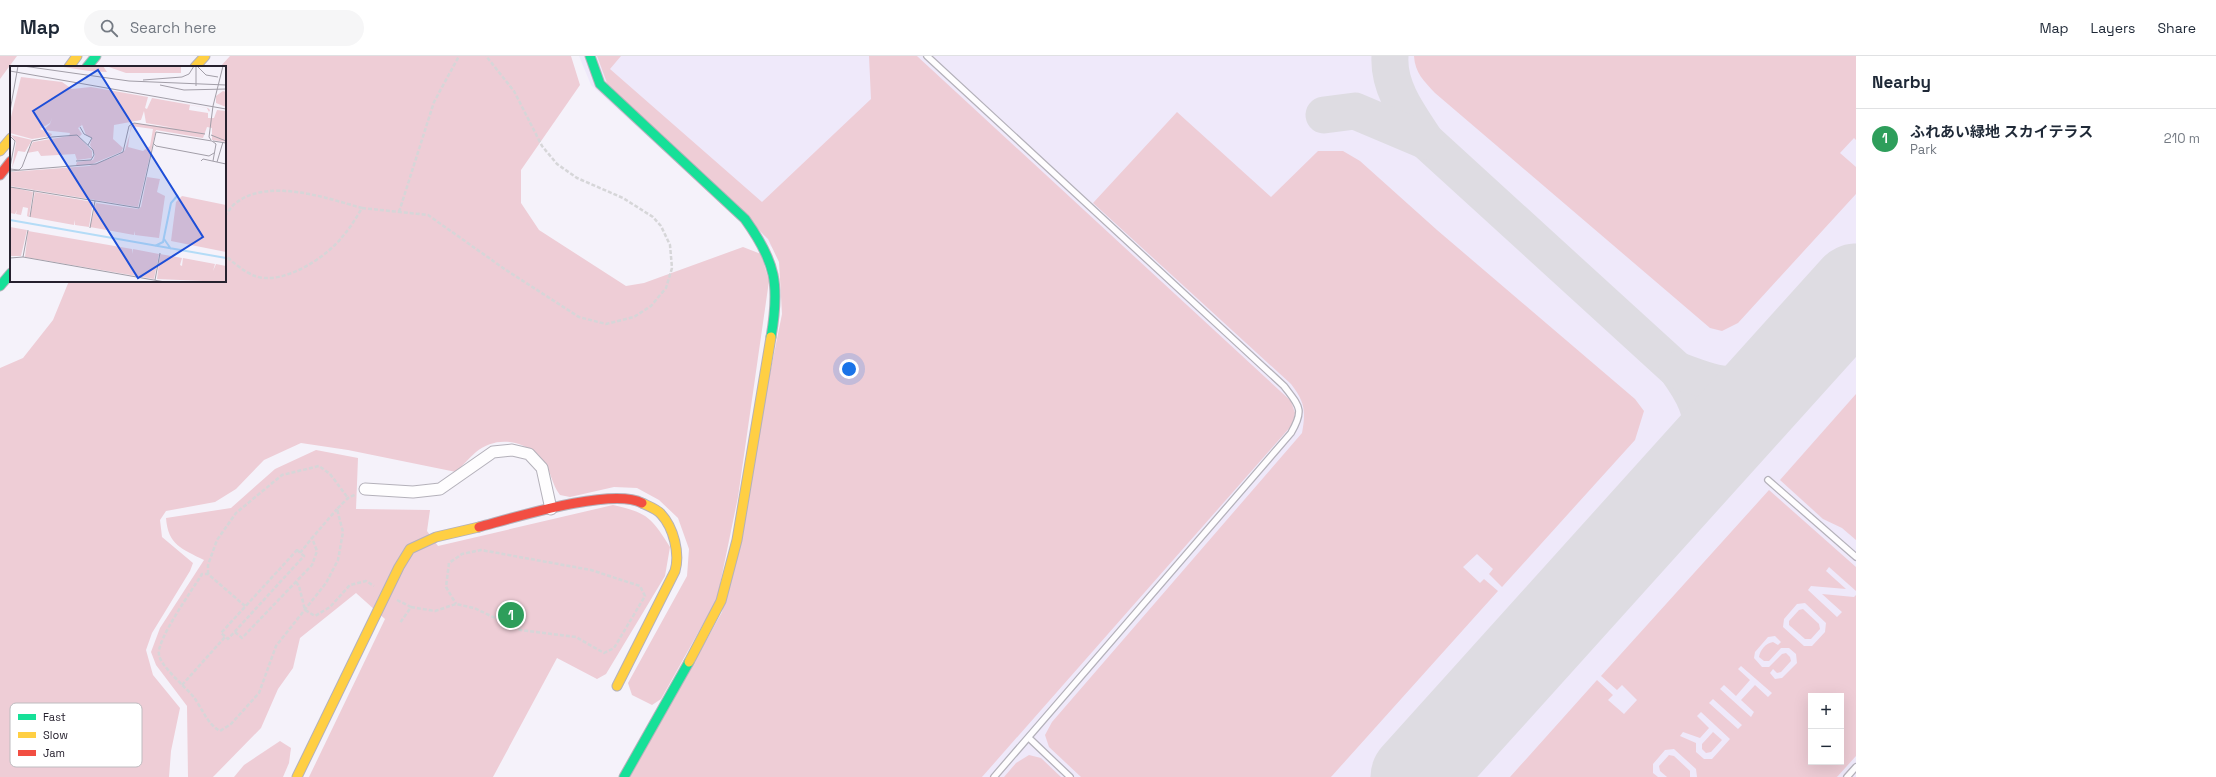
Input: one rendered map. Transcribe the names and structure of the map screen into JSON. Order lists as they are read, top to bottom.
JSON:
{
  "legend": ["Fast", "Slow", "Jam"],
  "page": {
    "header": "Map",
    "search": "Search here",
    "nav": ["Map", "Layers", "Share"],
    "heading": "Nearby",
    "list": [
      {
        "mark": "1",
        "name": "ふれあい緑地 スカイテラス",
        "note": "Park",
        "value": "210 m"
      }
    ],
    "pins": "1",
    "map_buttons": ["+", "−"]
  }
}
